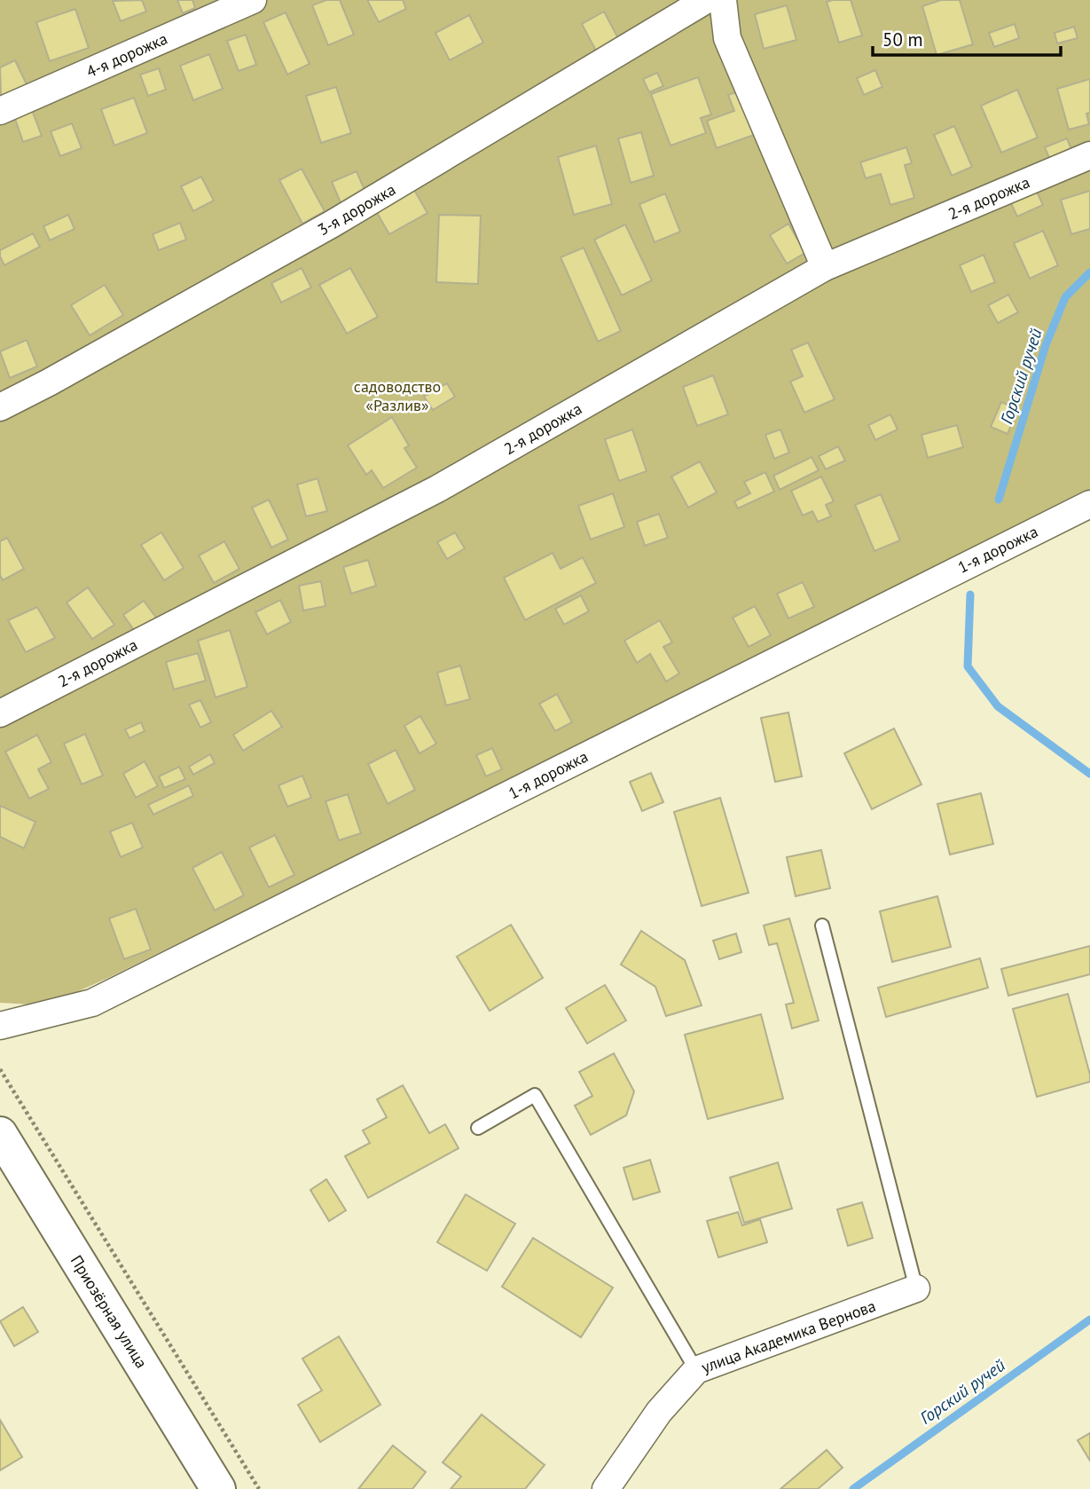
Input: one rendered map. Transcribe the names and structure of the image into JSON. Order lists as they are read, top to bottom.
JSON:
{
  "streets": {
    "street": [
      "4-я дорожка",
      "2-я дорожка",
      "3-я дорожка",
      "1-я дорожка",
      "Приозёрная улица",
      "улица Академика Вернова"
    ]
  },
  "water": ["Горский ручей"],
  "parks": ["садоводство «Разлив»"],
  "scale_bar": "50 m"
}
